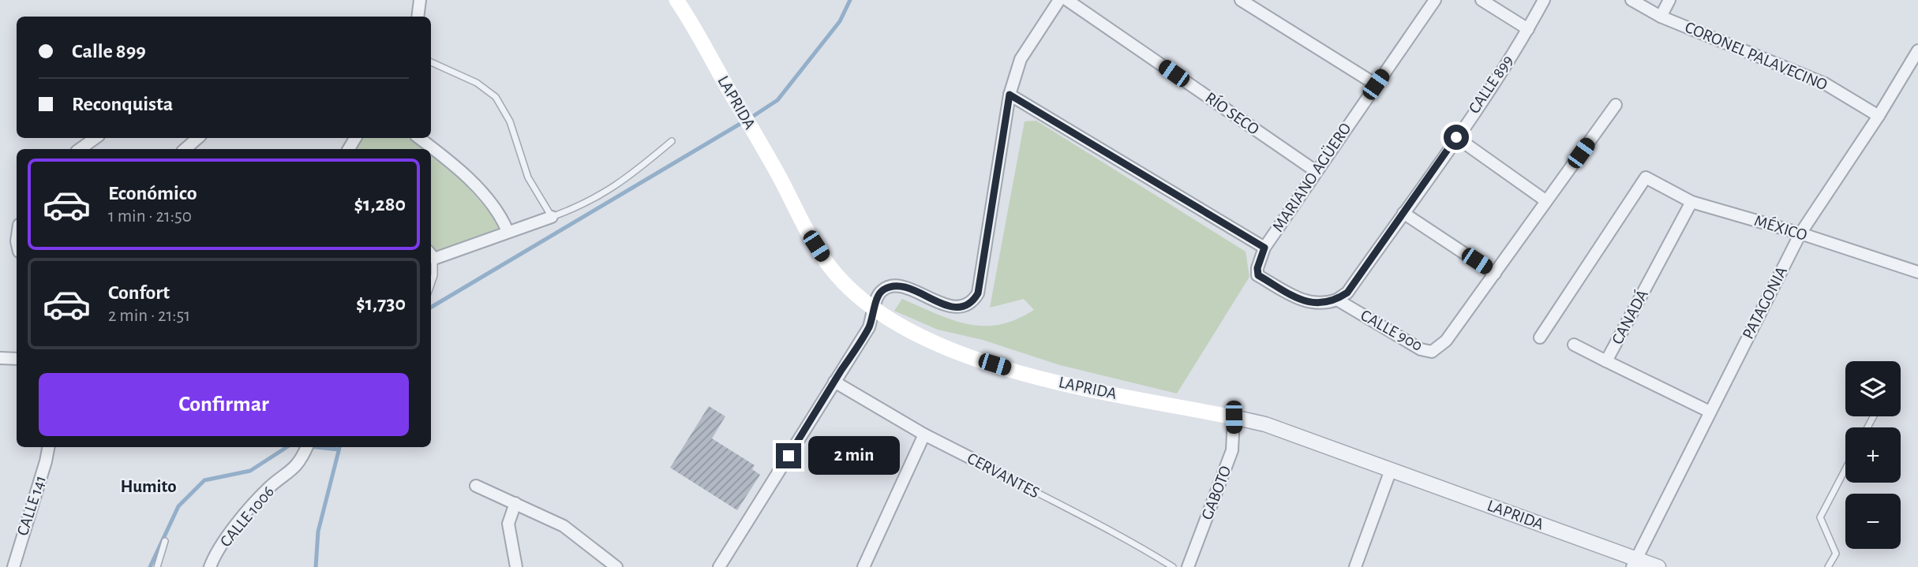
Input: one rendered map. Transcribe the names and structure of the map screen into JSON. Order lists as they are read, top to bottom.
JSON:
{
  "streets": {
    "main road": ["LAPRIDA"],
    "street": [
      "CORONEL PALAVECINO",
      "CALLE 899",
      "RÍO SECO",
      "MARIANO AGÜERO",
      "MÉXICO",
      "PATAGONIA",
      "CANADÁ",
      "CALLE 900",
      "CERVANTES",
      "GABOTO",
      "CALLE 141",
      "CALLE 1006"
    ]
  },
  "crossings": [
    ["CORONEL PALAVECINO", "PATAGONIA"],
    ["CALLE 899", "CALLE 900"],
    ["LAPRIDA", "PATAGONIA"],
    ["LAPRIDA", "GABOTO"],
    ["RÍO SECO", "MARIANO AGÜERO"],
    ["MÉXICO", "PATAGONIA"],
    ["MÉXICO", "CANADÁ"],
    ["PATAGONIA", "CANADÁ"]
  ],
  "districts": ["Humito"],
  "page": {
    "banner": ["Calle 899", "Reconquista"],
    "list": [
      {
        "name": "Económico",
        "note": "1 min · 21:50",
        "value": "$1,280"
      },
      {
        "name": "Confort",
        "note": "2 min · 21:51",
        "value": "$1,730"
      }
    ],
    "map_buttons": ["+", "−"],
    "buttons": "Confirmar",
    "bubble": "2 min"
  }
}
